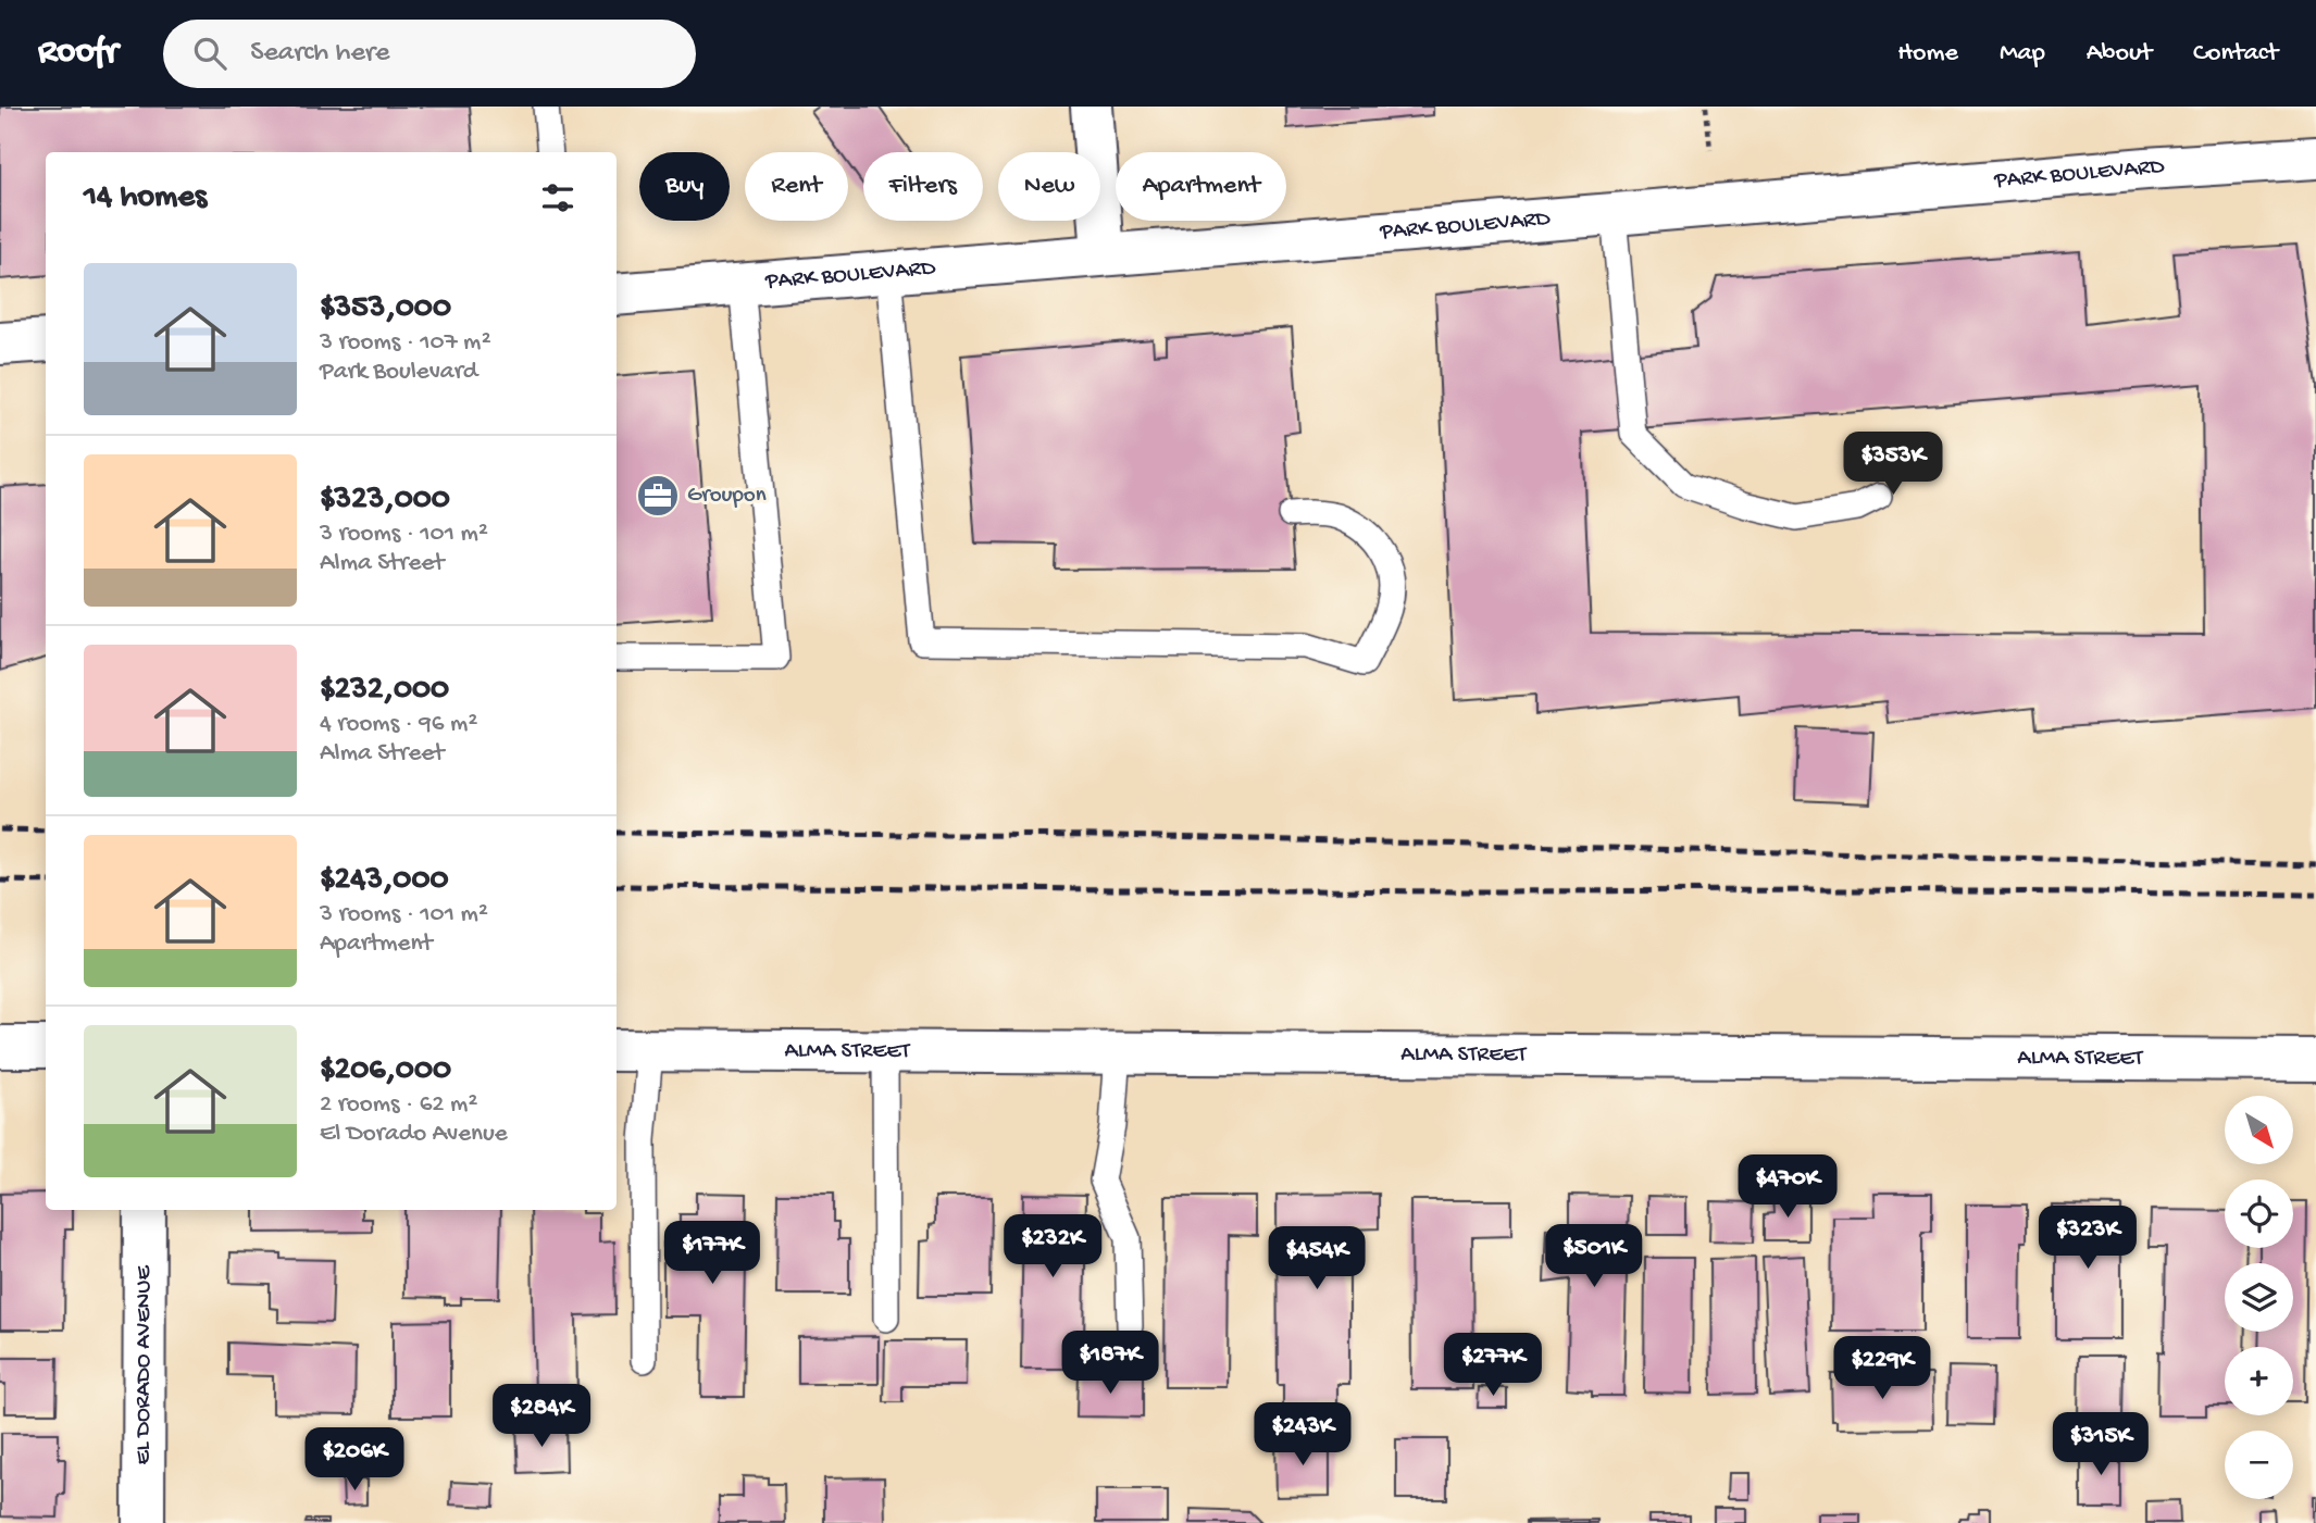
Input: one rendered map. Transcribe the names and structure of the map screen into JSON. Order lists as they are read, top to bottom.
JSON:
{
  "streets": {
    "street": ["PARK BOULEVARD", "ALMA STREET", "EL DORADO AVENUE"]
  },
  "places": {
    "office": ["Groupon"]
  },
  "north": "bottom right",
  "page": {
    "header": "Roofr",
    "search": "Search here",
    "nav": [
      "Home",
      "Map",
      "About",
      "Contact"
    ],
    "chip": [
      "Buy",
      "Rent",
      "Filters",
      "New",
      "Apartment"
    ],
    "heading": "14 homes",
    "list": [
      {
        "name": "$353,000",
        "note": "3 rooms · 107 m² · Park Boulevard"
      },
      {
        "name": "$323,000",
        "note": "3 rooms · 101 m² · Alma Street"
      },
      {
        "name": "$232,000",
        "note": "4 rooms · 96 m² · Alma Street"
      },
      {
        "name": "$243,000",
        "note": "3 rooms · 101 m² · Apartment"
      },
      {
        "name": "$206,000",
        "note": "2 rooms · 62 m² · El Dorado Avenue"
      }
    ],
    "price": [
      "$353K",
      "$470K",
      "$323K",
      "$232K",
      "$177K",
      "$501K",
      "$454K",
      "$187K",
      "$277K",
      "$229K",
      "$284K",
      "$243K",
      "$315K",
      "$206K"
    ],
    "map_buttons": ["+", "−"]
  }
}
